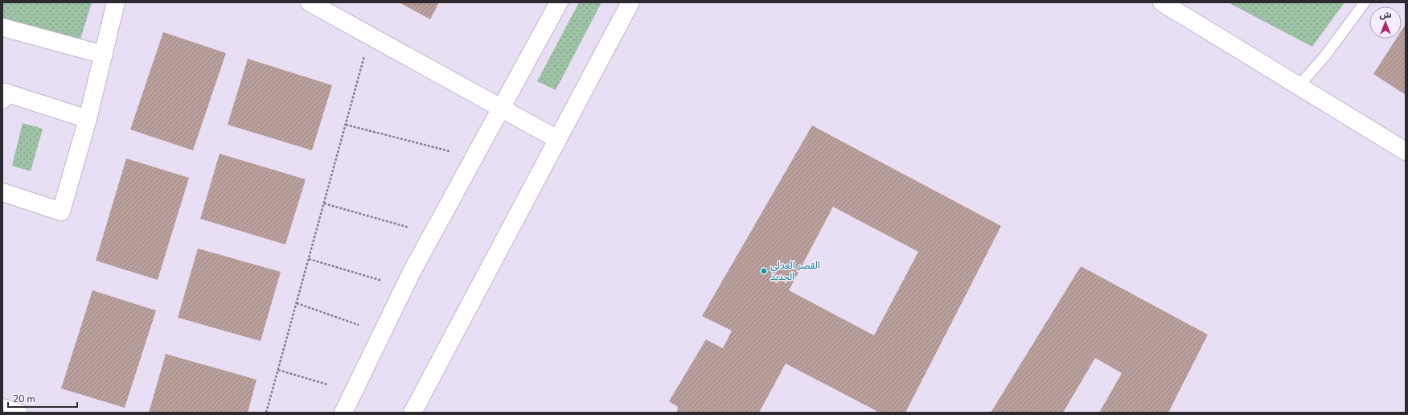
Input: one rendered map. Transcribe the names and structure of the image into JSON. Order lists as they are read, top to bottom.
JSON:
{
  "places": ["القصر العدلي الجديد"],
  "scale_bar": "20 m",
  "north": "top"
}
